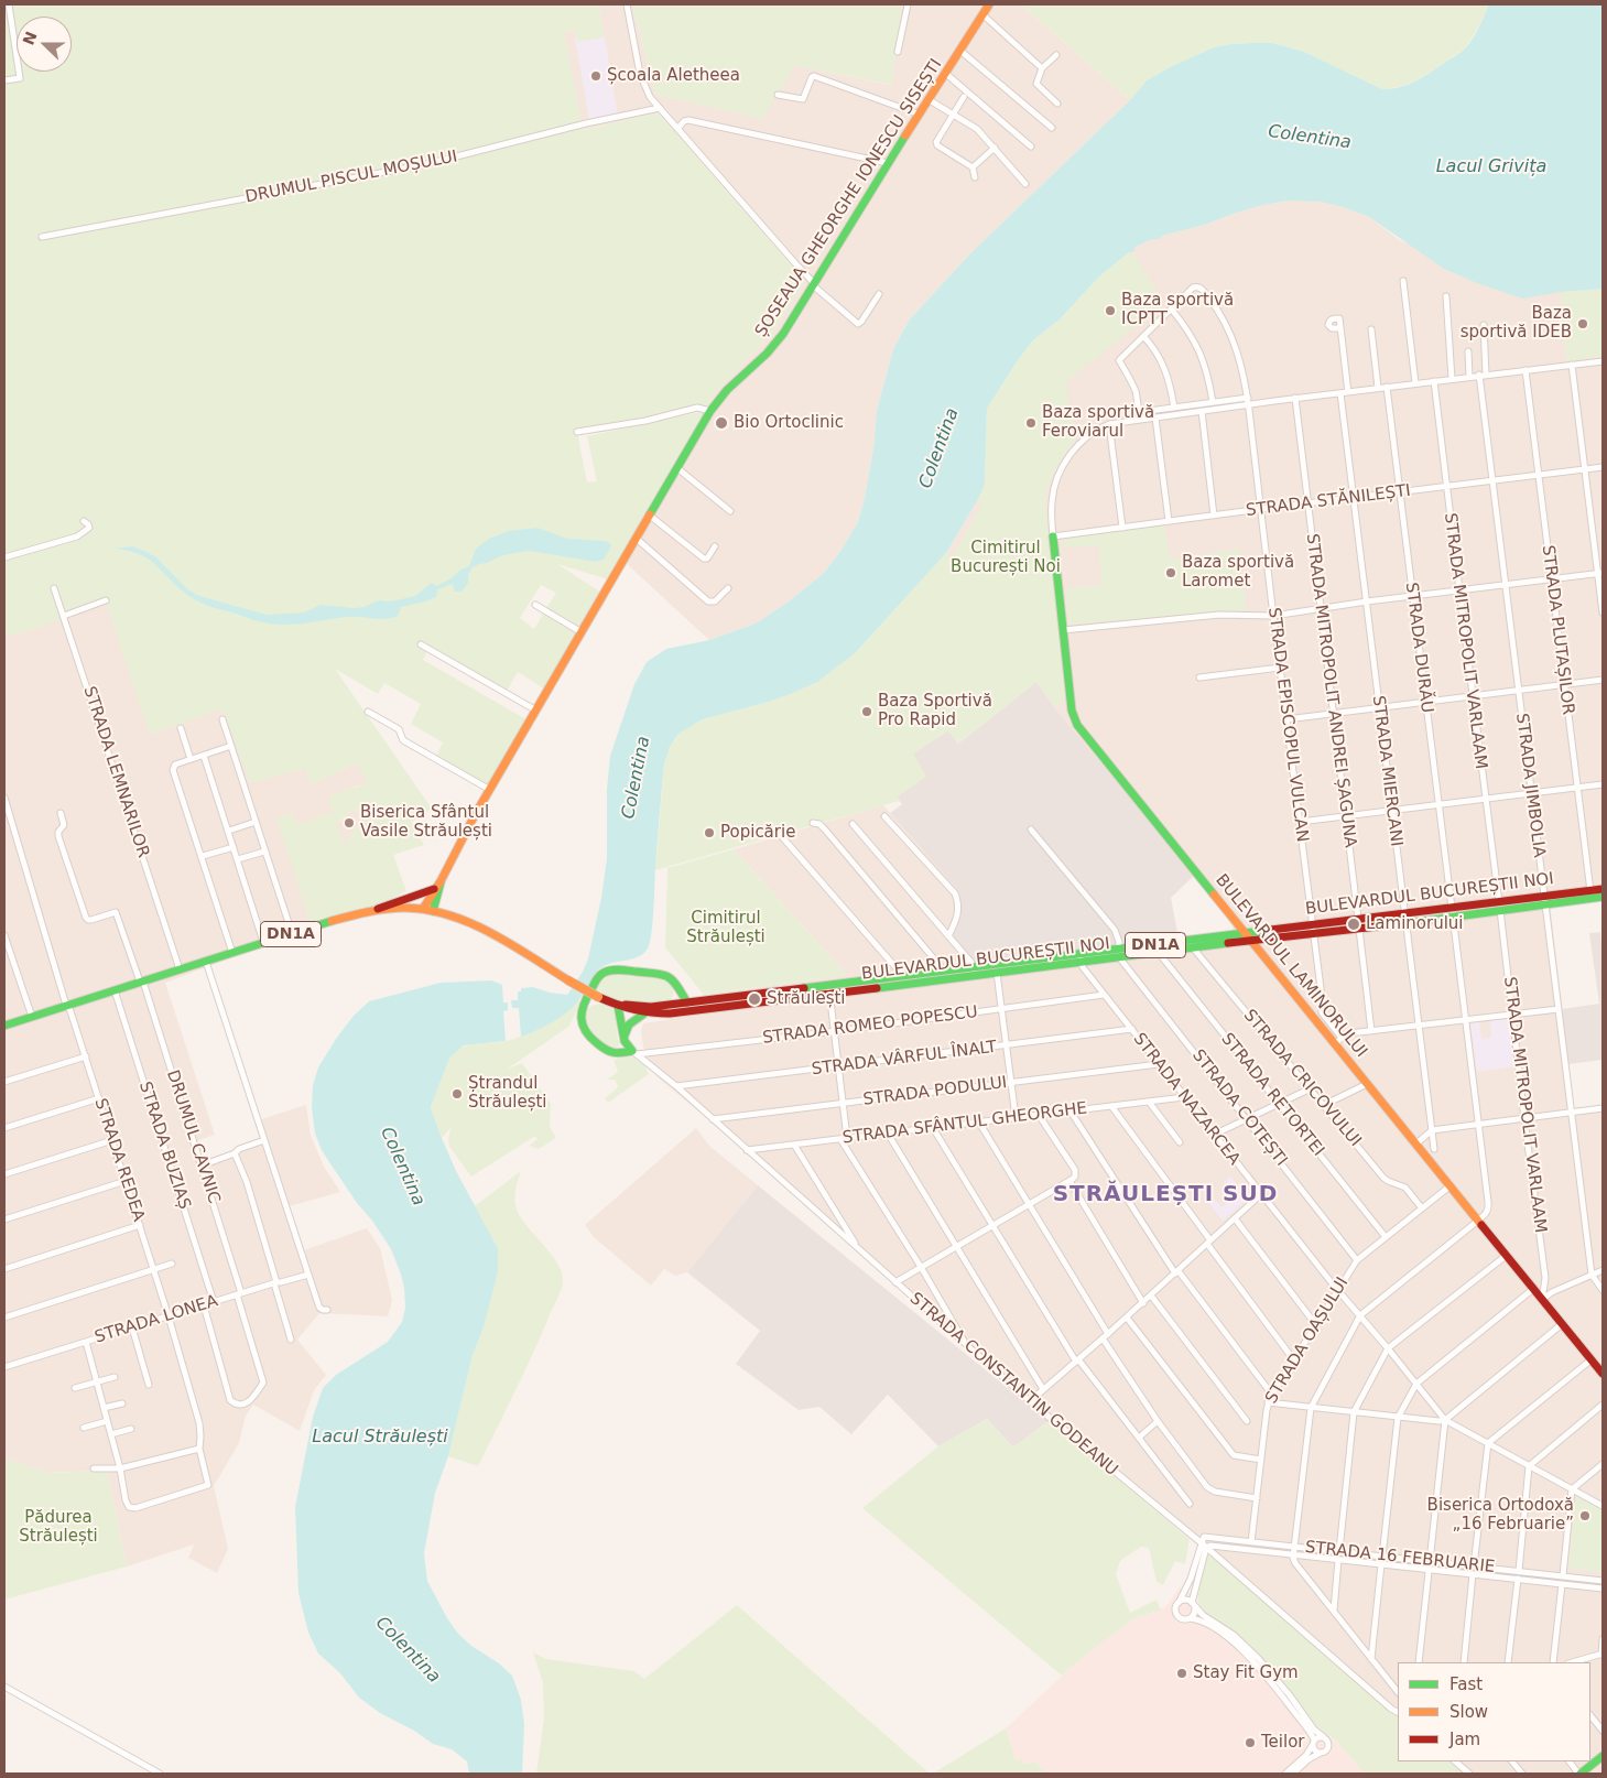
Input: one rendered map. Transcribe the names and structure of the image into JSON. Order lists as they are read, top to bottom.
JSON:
{
  "streets": {
    "main road": [
      "ȘOSEAUA GHEORGHE IONESCU SISEȘTI",
      "BULEVARDUL BUCUREȘTII NOI",
      "DN1A",
      "BULEVARDUL LAMINORULUI"
    ],
    "street": [
      "DRUMUL PISCUL MOȘULUI",
      "STRADA STĂNILEȘTI",
      "STRADA PLUTAȘILOR",
      "STRADA MITROPOLIT VARLAAM",
      "STRADA DURĂU",
      "STRADA MITROPOLIT ANDREI ȘAGUNA",
      "STRADA EPISCOPUL VULCAN",
      "STRADA MIERCANI",
      "STRADA LEMNARILOR",
      "STRADA JIMBOLIA",
      "STRADA ROMEO POPESCU",
      "STRADA VÂRFUL ÎNALT",
      "STRADA CRICOVULUI",
      "STRADA PODULUI",
      "STRADA RETORTEI",
      "STRADA NAZARCEA",
      "STRADA COTEȘTI",
      "STRADA SFÂNTUL GHEORGHE",
      "DRUMUL CAVNIC",
      "STRADA BUZIAȘ",
      "STRADA REDEA",
      "STRADA LONEA",
      "STRADA OAȘULUI",
      "STRADA CONSTANTIN GODEANU",
      "STRADA 16 FEBRUARIE"
    ]
  },
  "crossings": [
    ["ȘOSEAUA GHEORGHE IONESCU SISEȘTI", "BULEVARDUL BUCUREȘTII NOI"],
    ["ȘOSEAUA GHEORGHE IONESCU SISEȘTI", "DN1A"],
    ["STRADA STĂNILEȘTI", "STRADA PLUTAȘILOR"],
    ["STRADA STĂNILEȘTI", "STRADA MITROPOLIT VARLAAM"],
    ["STRADA STĂNILEȘTI", "STRADA DURĂU"],
    ["STRADA STĂNILEȘTI", "STRADA MITROPOLIT ANDREI ȘAGUNA"],
    ["STRADA STĂNILEȘTI", "STRADA EPISCOPUL VULCAN"],
    ["STRADA STĂNILEȘTI", "STRADA MIERCANI"],
    ["STRADA STĂNILEȘTI", "STRADA JIMBOLIA"],
    ["STRADA STĂNILEȘTI", "BULEVARDUL LAMINORULUI"],
    ["STRADA PLUTAȘILOR", "BULEVARDUL BUCUREȘTII NOI"],
    ["STRADA MITROPOLIT VARLAAM", "BULEVARDUL BUCUREȘTII NOI"],
    ["STRADA MITROPOLIT VARLAAM", "BULEVARDUL LAMINORULUI"],
    ["STRADA DURĂU", "BULEVARDUL BUCUREȘTII NOI"],
    ["STRADA DURĂU", "BULEVARDUL LAMINORULUI"],
    ["STRADA MITROPOLIT ANDREI ȘAGUNA", "BULEVARDUL BUCUREȘTII NOI"],
    ["STRADA EPISCOPUL VULCAN", "BULEVARDUL BUCUREȘTII NOI"],
    ["STRADA EPISCOPUL VULCAN", "BULEVARDUL LAMINORULUI"],
    ["STRADA MIERCANI", "BULEVARDUL BUCUREȘTII NOI"],
    ["STRADA LEMNARILOR", "DN1A"],
    ["STRADA JIMBOLIA", "BULEVARDUL BUCUREȘTII NOI"],
    ["BULEVARDUL BUCUREȘTII NOI", "DN1A"],
    ["BULEVARDUL BUCUREȘTII NOI", "BULEVARDUL LAMINORULUI"],
    ["BULEVARDUL BUCUREȘTII NOI", "STRADA CRICOVULUI"],
    ["BULEVARDUL BUCUREȘTII NOI", "STRADA RETORTEI"],
    ["BULEVARDUL BUCUREȘTII NOI", "STRADA NAZARCEA"],
    ["BULEVARDUL BUCUREȘTII NOI", "STRADA COTEȘTI"],
    ["DN1A", "DRUMUL CAVNIC"],
    ["DN1A", "STRADA BUZIAȘ"],
    ["DN1A", "STRADA REDEA"],
    ["BULEVARDUL LAMINORULUI", "STRADA OAȘULUI"],
    ["STRADA ROMEO POPESCU", "STRADA NAZARCEA"],
    ["STRADA ROMEO POPESCU", "STRADA CONSTANTIN GODEANU"],
    ["STRADA VÂRFUL ÎNALT", "STRADA NAZARCEA"],
    ["STRADA VÂRFUL ÎNALT", "STRADA CONSTANTIN GODEANU"],
    ["STRADA CRICOVULUI", "STRADA OAȘULUI"],
    ["STRADA PODULUI", "STRADA NAZARCEA"],
    ["STRADA PODULUI", "STRADA CONSTANTIN GODEANU"],
    ["STRADA RETORTEI", "STRADA OAȘULUI"],
    ["STRADA NAZARCEA", "STRADA SFÂNTUL GHEORGHE"],
    ["STRADA NAZARCEA", "STRADA OAȘULUI"],
    ["STRADA COTEȘTI", "STRADA OAȘULUI"],
    ["STRADA SFÂNTUL GHEORGHE", "STRADA CONSTANTIN GODEANU"],
    ["DRUMUL CAVNIC", "STRADA LONEA"],
    ["STRADA BUZIAȘ", "STRADA LONEA"],
    ["STRADA REDEA", "STRADA LONEA"],
    ["STRADA OAȘULUI", "STRADA 16 FEBRUARIE"],
    ["STRADA CONSTANTIN GODEANU", "STRADA 16 FEBRUARIE"]
  ],
  "districts": ["STRĂULEȘTI SUD"],
  "water": ["Colentina", "Lacul Grivița", "Lacul Străulești"],
  "parks": ["Cimitirul București Noi", "Cimitirul Străulești", "Pădurea Străulești"],
  "places": [
    "Școala Aletheea",
    "Baza sportivă ICPTT",
    "Baza sportivă IDEB",
    "Bio Ortoclinic",
    "Baza sportivă Feroviarul",
    "Baza sportivă Laromet",
    "Baza Sportivă Pro Rapid",
    "Biserica Sfântul Vasile Străulești",
    "Popicărie",
    "Laminorului",
    "Străulești",
    "Ștrandul Străulești",
    "Biserica Ortodoxă „16 Februarie”",
    "Stay Fit Gym",
    "Teilor"
  ],
  "legend": ["Fast", "Slow", "Jam"],
  "north": "left"
}
